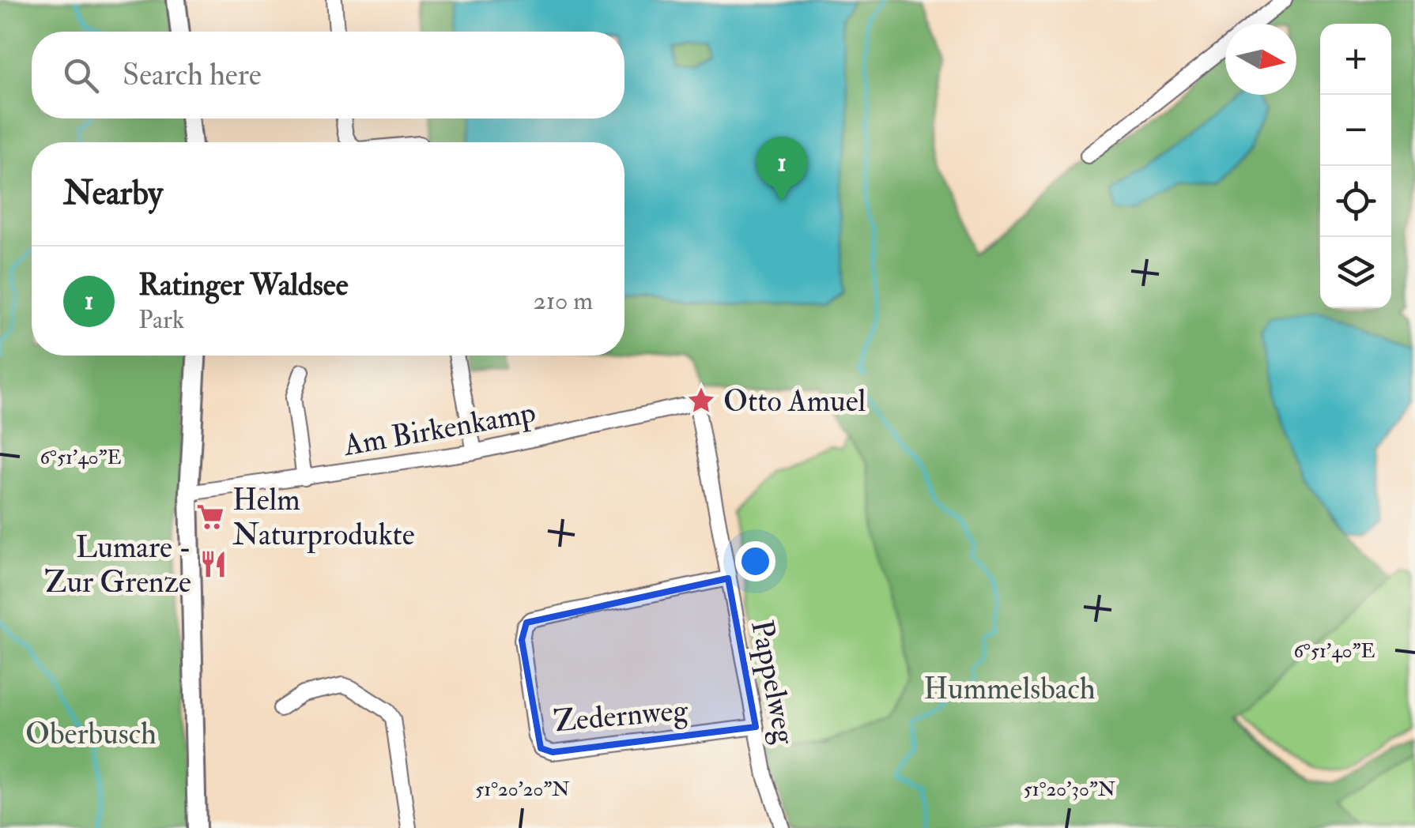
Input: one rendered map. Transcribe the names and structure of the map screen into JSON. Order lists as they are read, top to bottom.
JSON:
{
  "streets": {
    "street": ["Am Birkenkamp", "Pappelweg", "Zedernweg"]
  },
  "crossings": [
    ["Am Birkenkamp", "Pappelweg"],
    ["Pappelweg", "Zedernweg"]
  ],
  "parks": ["Hummelsbach", "Oberbusch"],
  "places": {
    "place": ["Otto Amuel"],
    "supermarket": ["Helm Naturprodukte"],
    "restaurant": ["Lumare - Zur Grenze"]
  },
  "north": "right",
  "page": {
    "map_buttons": ["+", "−"],
    "search": "Search here",
    "pins": "1",
    "heading": "Nearby",
    "list": [
      {
        "mark": "1",
        "name": "Ratinger Waldsee",
        "note": "Park",
        "value": "210 m"
      }
    ]
  },
  "coordinates": ["6°51'40\"E", "51°20'20\"N", "51°20'30\"N"]
}
